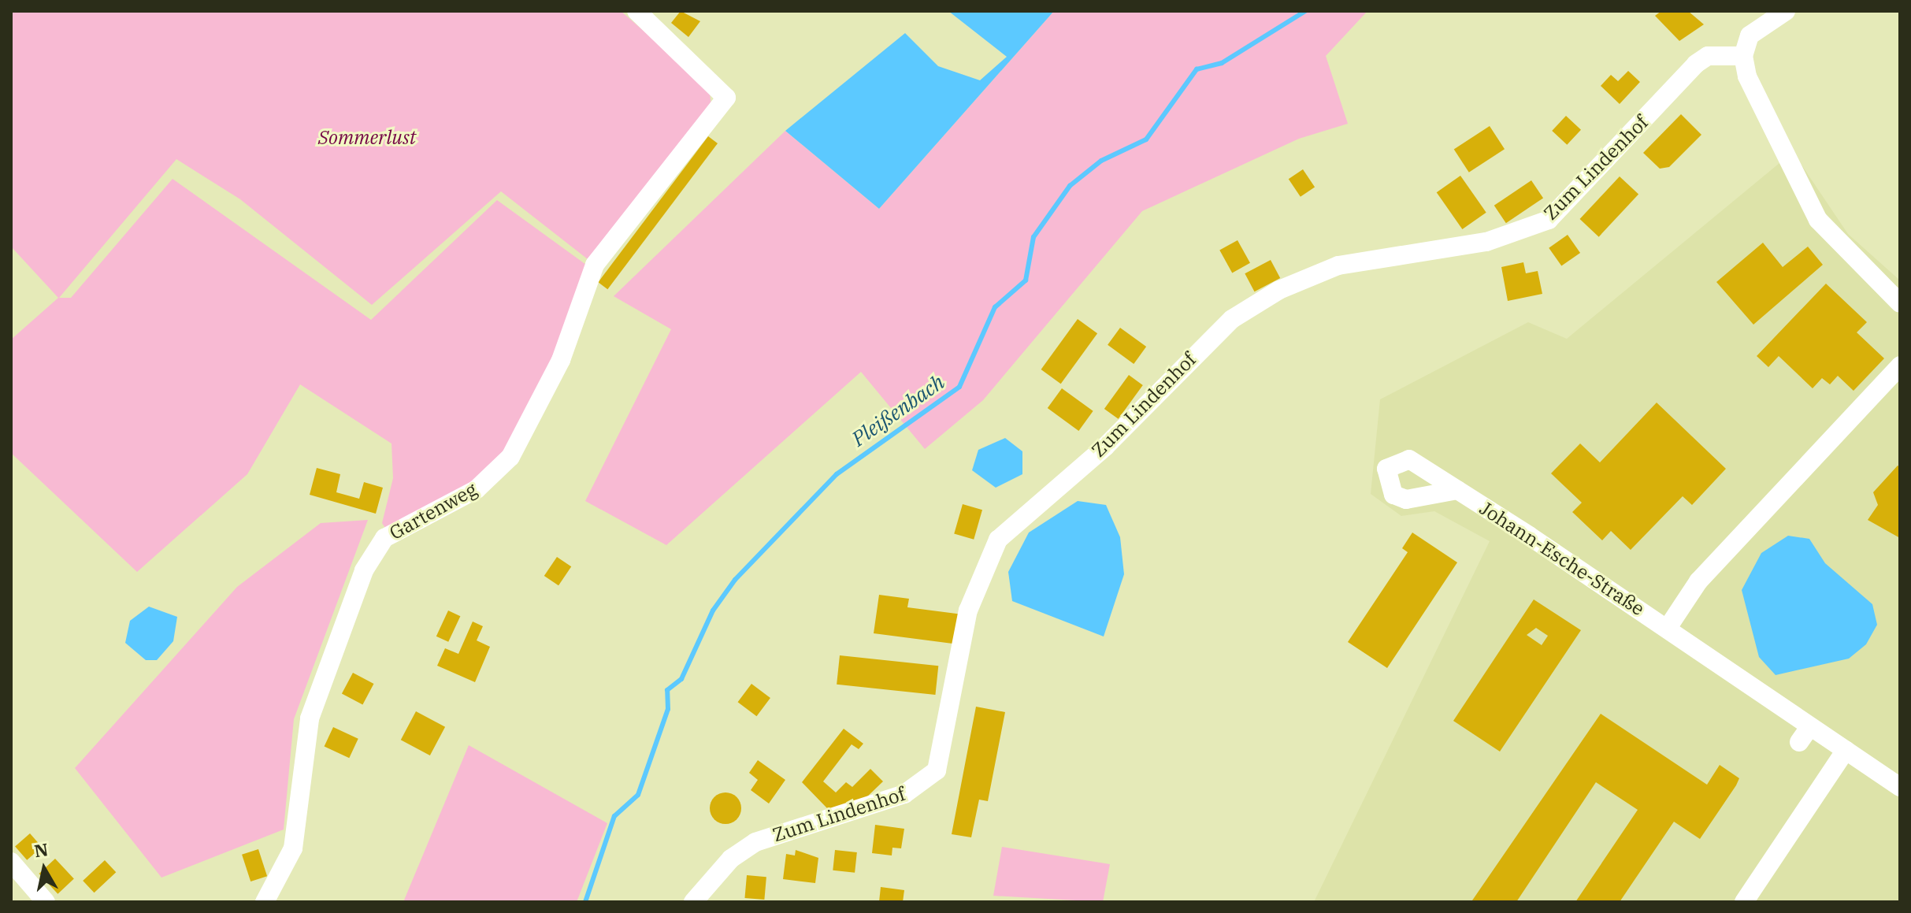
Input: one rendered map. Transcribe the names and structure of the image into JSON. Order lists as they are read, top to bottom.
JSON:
{
  "streets": {
    "street": ["Zum Lindenhof", "Gartenweg", "Johann-Esche-Straße"]
  },
  "water": ["Pleißenbach"],
  "parks": ["Sommerlust"],
  "north": "top"
}
